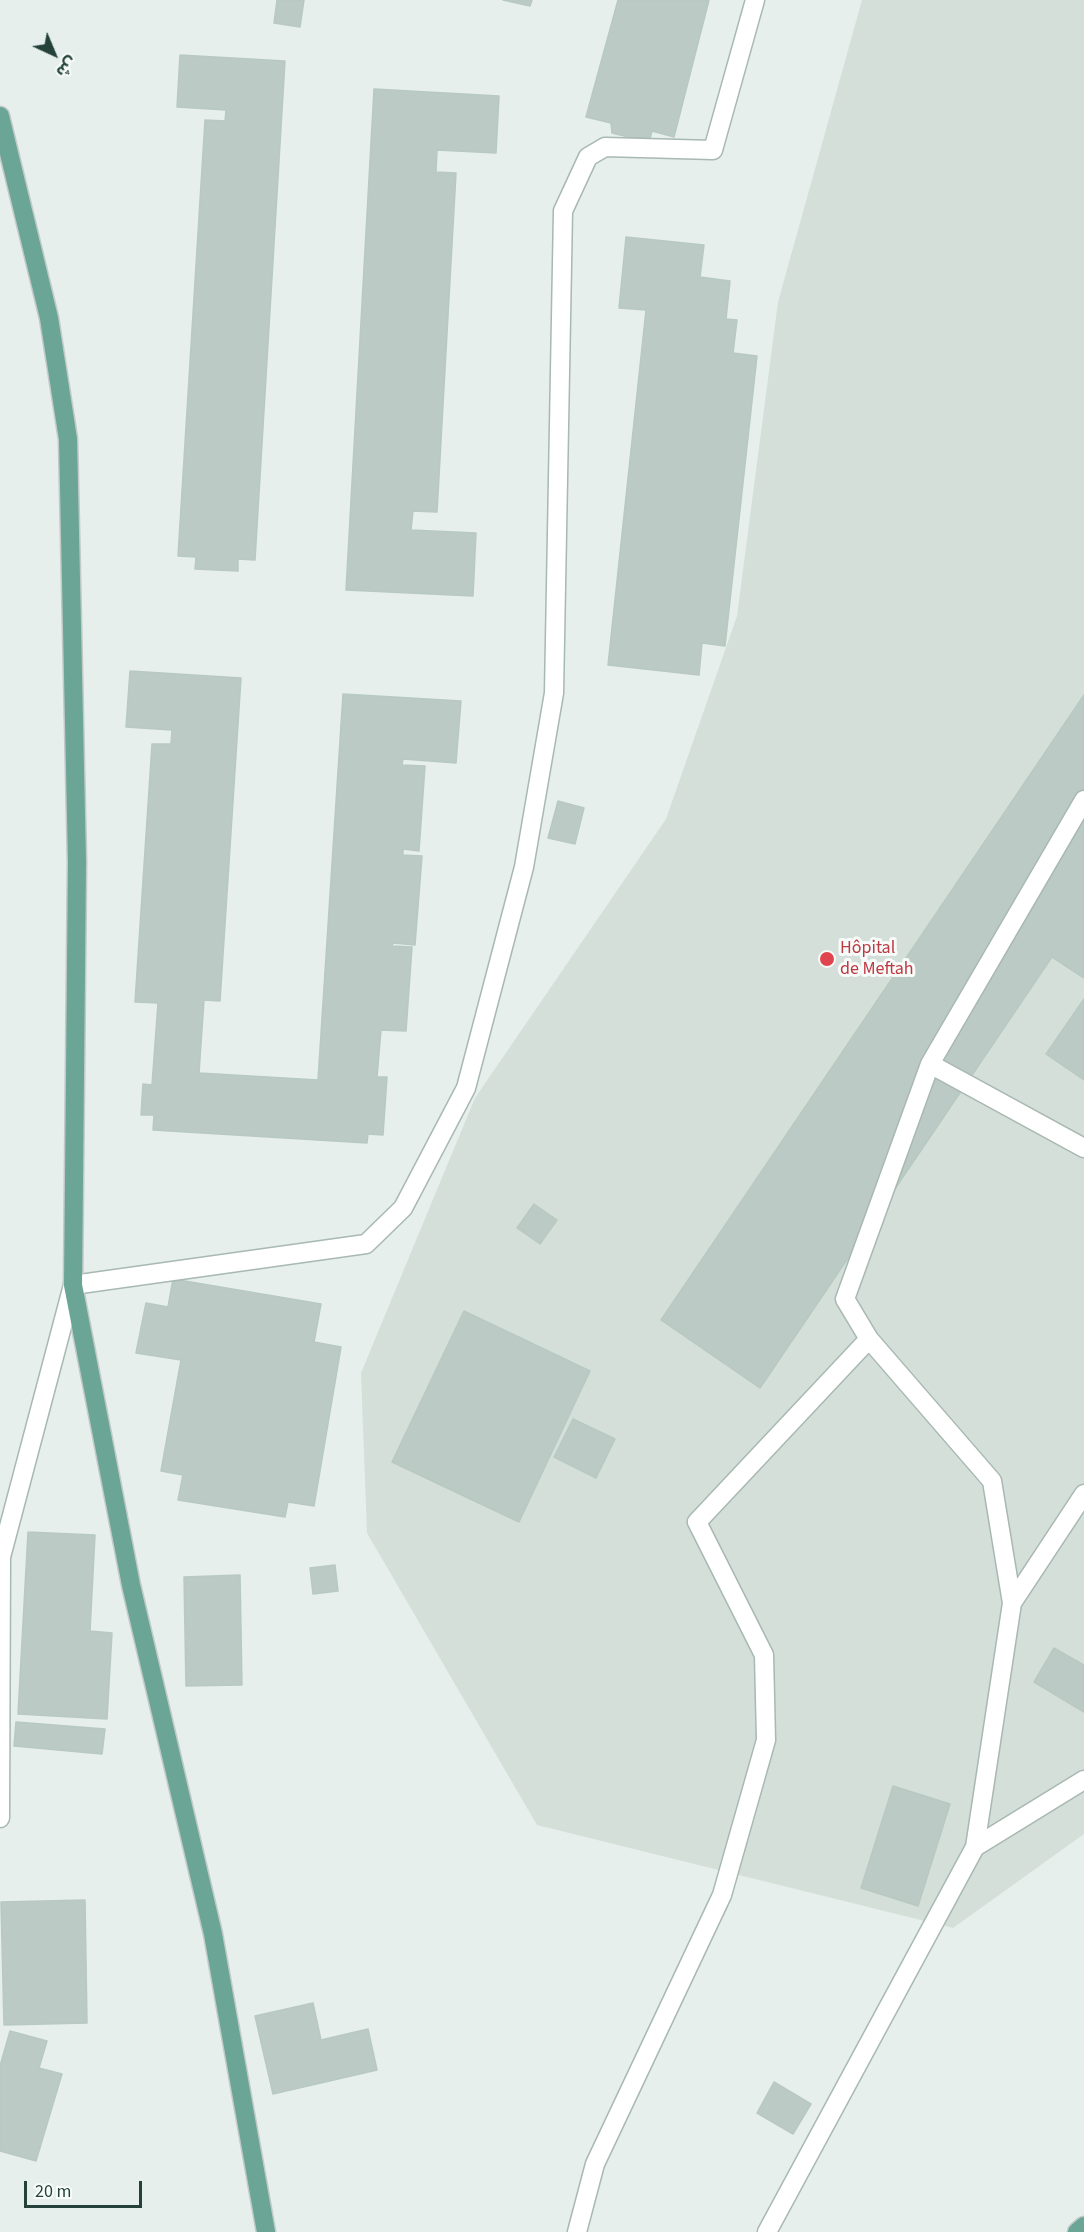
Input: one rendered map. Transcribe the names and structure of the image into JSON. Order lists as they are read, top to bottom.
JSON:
{
  "places": ["Hôpital de Meftah"],
  "scale_bar": "20 m",
  "north": "bottom right"
}
